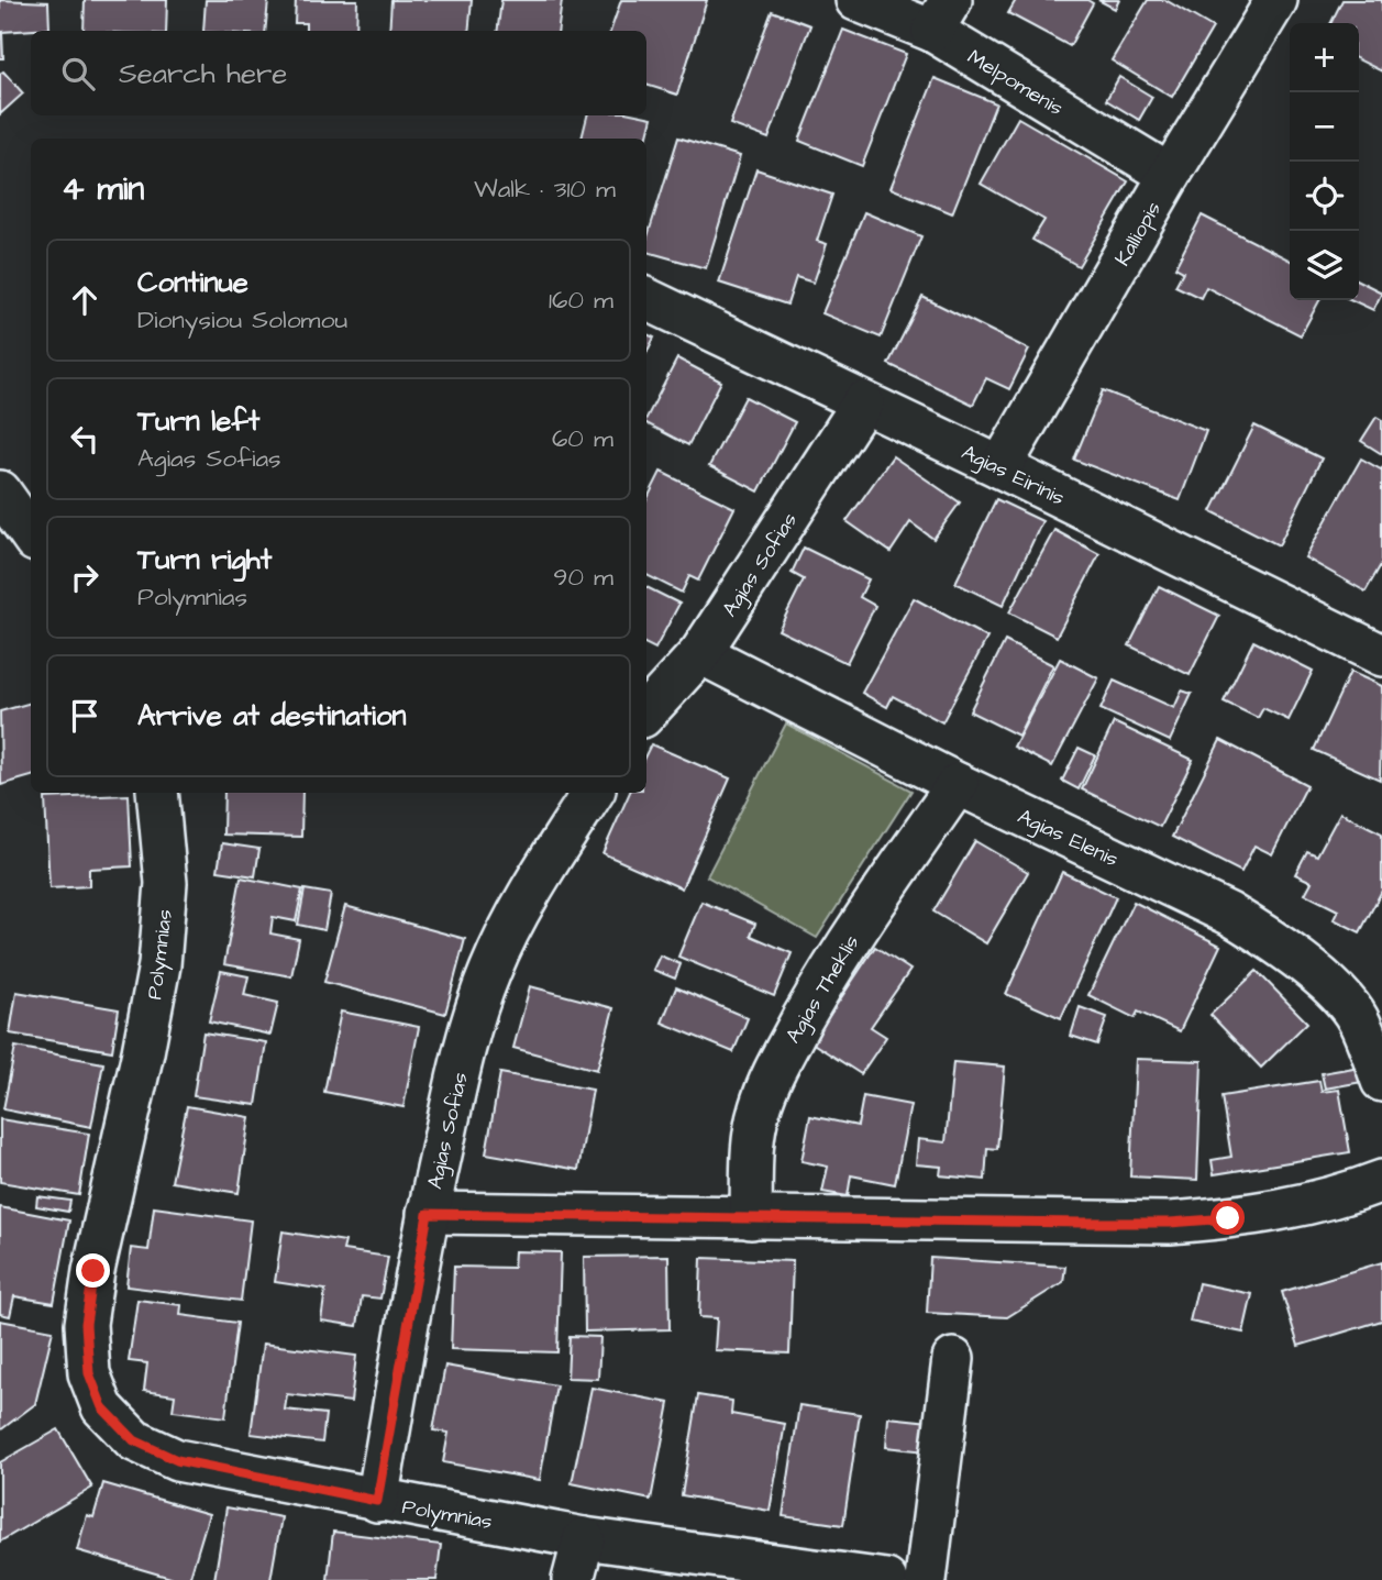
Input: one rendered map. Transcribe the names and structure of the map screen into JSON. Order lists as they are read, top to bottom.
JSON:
{
  "streets": {
    "street": [
      "Melpomenis",
      "Kalliopis",
      "Agias Eirinis",
      "Agias Sofias",
      "Agias Elenis",
      "Polymnias",
      "Agias Theklis"
    ]
  },
  "crossings": [
    ["Melpomenis", "Kalliopis"],
    ["Kalliopis", "Agias Eirinis"],
    ["Agias Eirinis", "Agias Sofias"],
    ["Agias Sofias", "Agias Elenis"],
    ["Agias Sofias", "Polymnias"],
    ["Agias Elenis", "Agias Theklis"]
  ],
  "page": {
    "map_buttons": ["+", "−"],
    "search": "Search here",
    "heading": ["4 min", "Walk · 310 m"],
    "list": [
      ["Continue", "Dionysiou Solomou", "160 m"],
      ["Turn left", "Agias Sofias", "60 m"],
      ["Turn right", "Polymnias", "90 m"],
      "Arrive at destination"
    ]
  }
}
